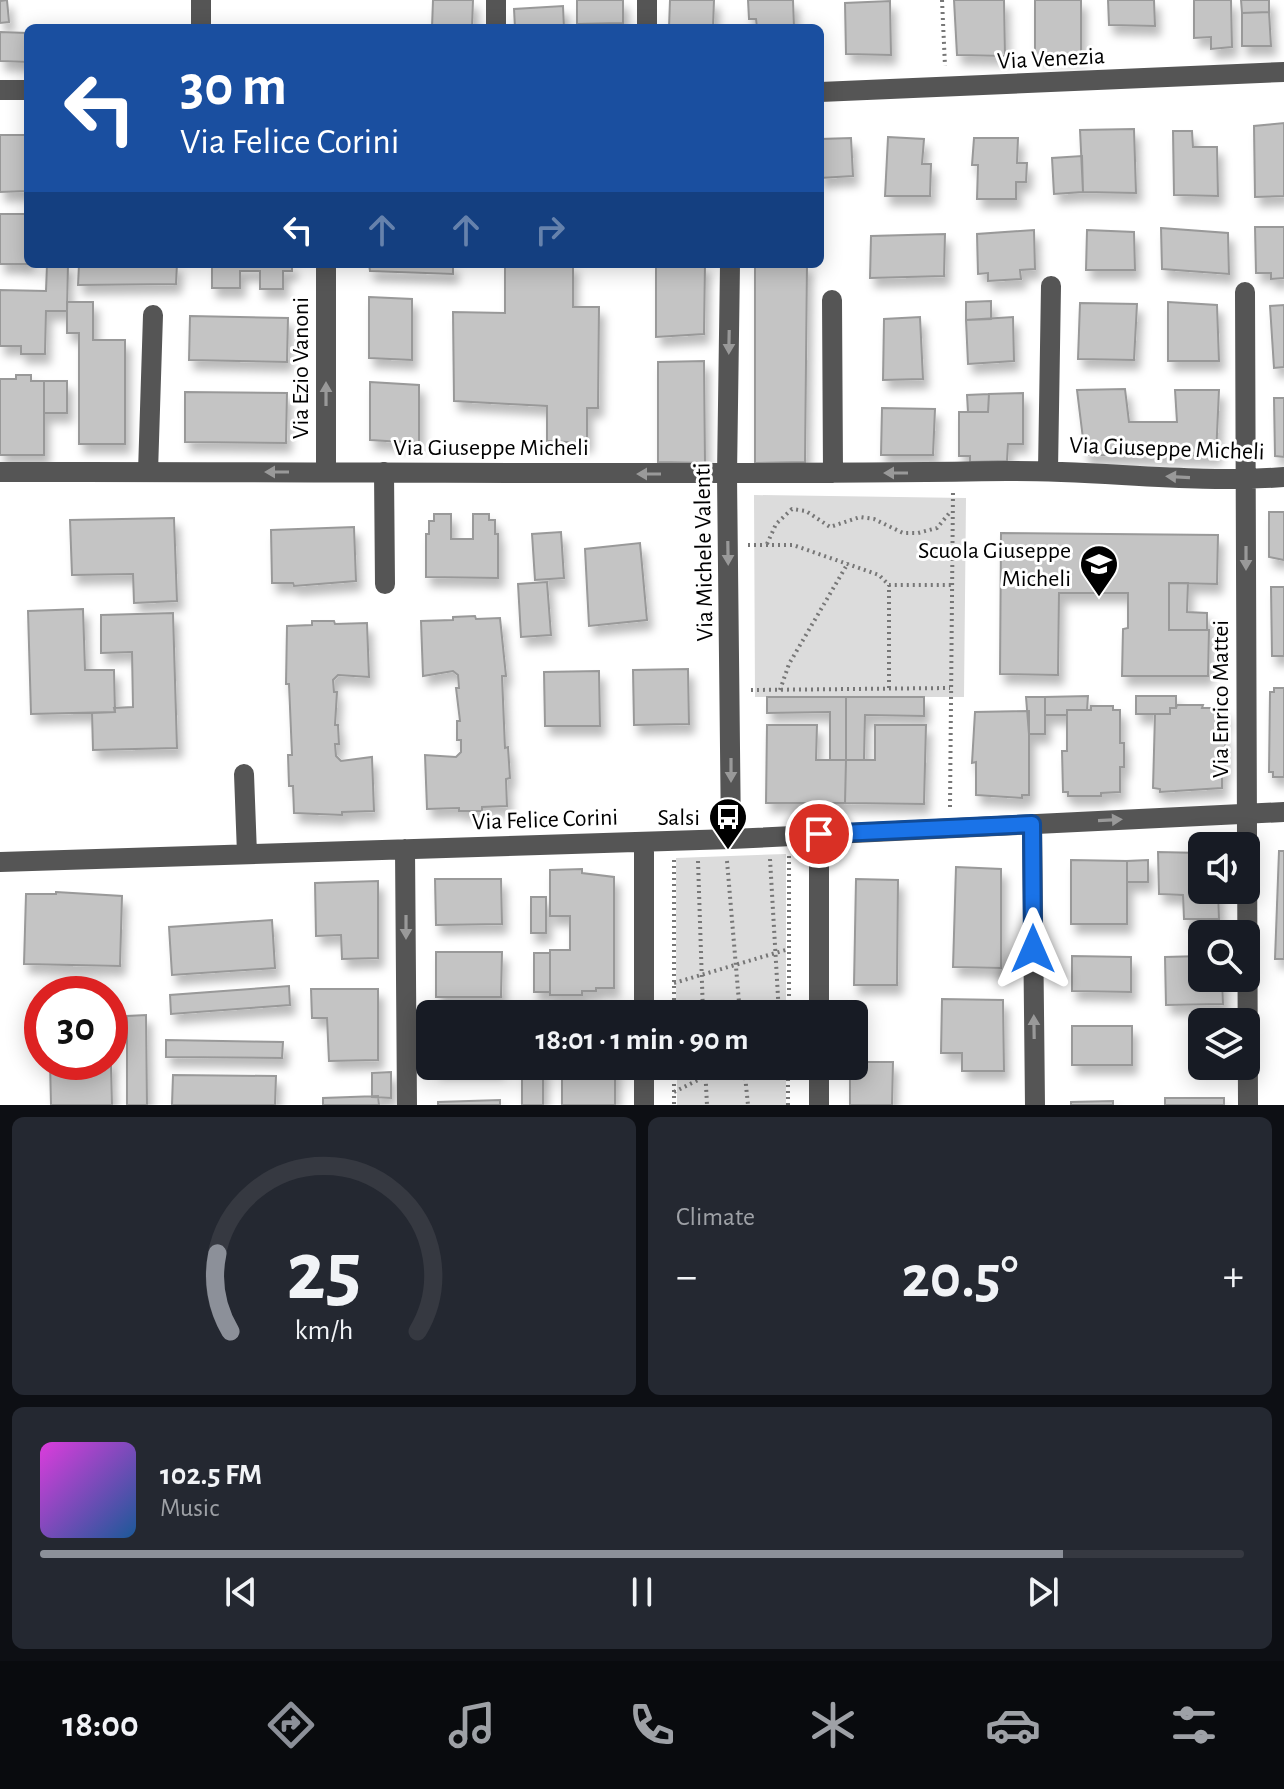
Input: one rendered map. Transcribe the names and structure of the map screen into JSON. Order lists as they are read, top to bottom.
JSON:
{
  "streets": {
    "street": [
      "Via Venezia",
      "Via Ezio Vanoni",
      "Via Giuseppe Micheli",
      "Via Michele Valenti",
      "Via Enrico Mattei",
      "Via Felice Corini"
    ]
  },
  "crossings": [
    ["Via Ezio Vanoni", "Via Giuseppe Micheli"],
    ["Via Giuseppe Micheli", "Via Michele Valenti"],
    ["Via Giuseppe Micheli", "Via Enrico Mattei"],
    ["Via Michele Valenti", "Via Felice Corini"],
    ["Via Enrico Mattei", "Via Felice Corini"]
  ],
  "one_way": ["Via Giuseppe Micheli", "Via Enrico Mattei"],
  "places": {
    "school or university": ["Scuola Giuseppe Micheli"],
    "bus stop": ["Salsi"]
  },
  "page": {
    "turn": ["30 m", "Via Felice Corini"],
    "limit": "30",
    "trip": "18:01 · 1 min · 90 m",
    "tile": "Climate",
    "heat": ["−", "20.5°", "+"],
    "song": ["102.5 FM", "Music"],
    "tabs": "18:00",
    "gauge": ["25", "km/h"]
  }
}
